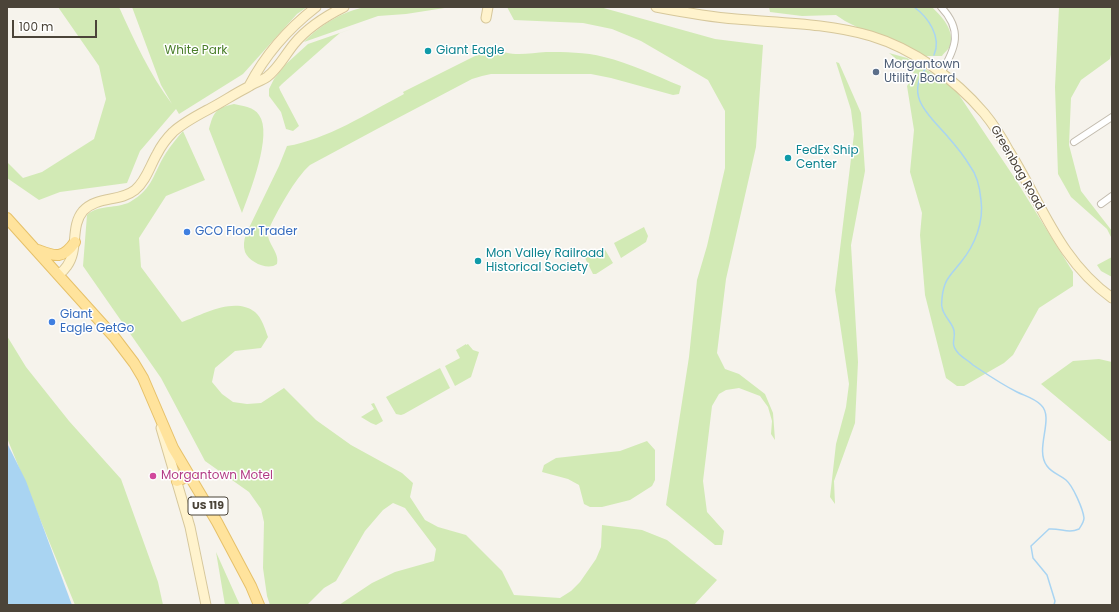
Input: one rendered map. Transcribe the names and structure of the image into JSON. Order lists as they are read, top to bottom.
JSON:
{
  "streets": {
    "main road": ["Greenbag Road", "US 119"]
  },
  "parks": ["White Park"],
  "places": [
    "Giant Eagle",
    "Morgantown Utility Board",
    "FedEx Ship Center",
    "GCO Floor Trader",
    "Mon Valley Railroad Historical Society",
    "Giant Eagle GetGo",
    "Morgantown Motel"
  ],
  "scale_bar": "100 m"
}
